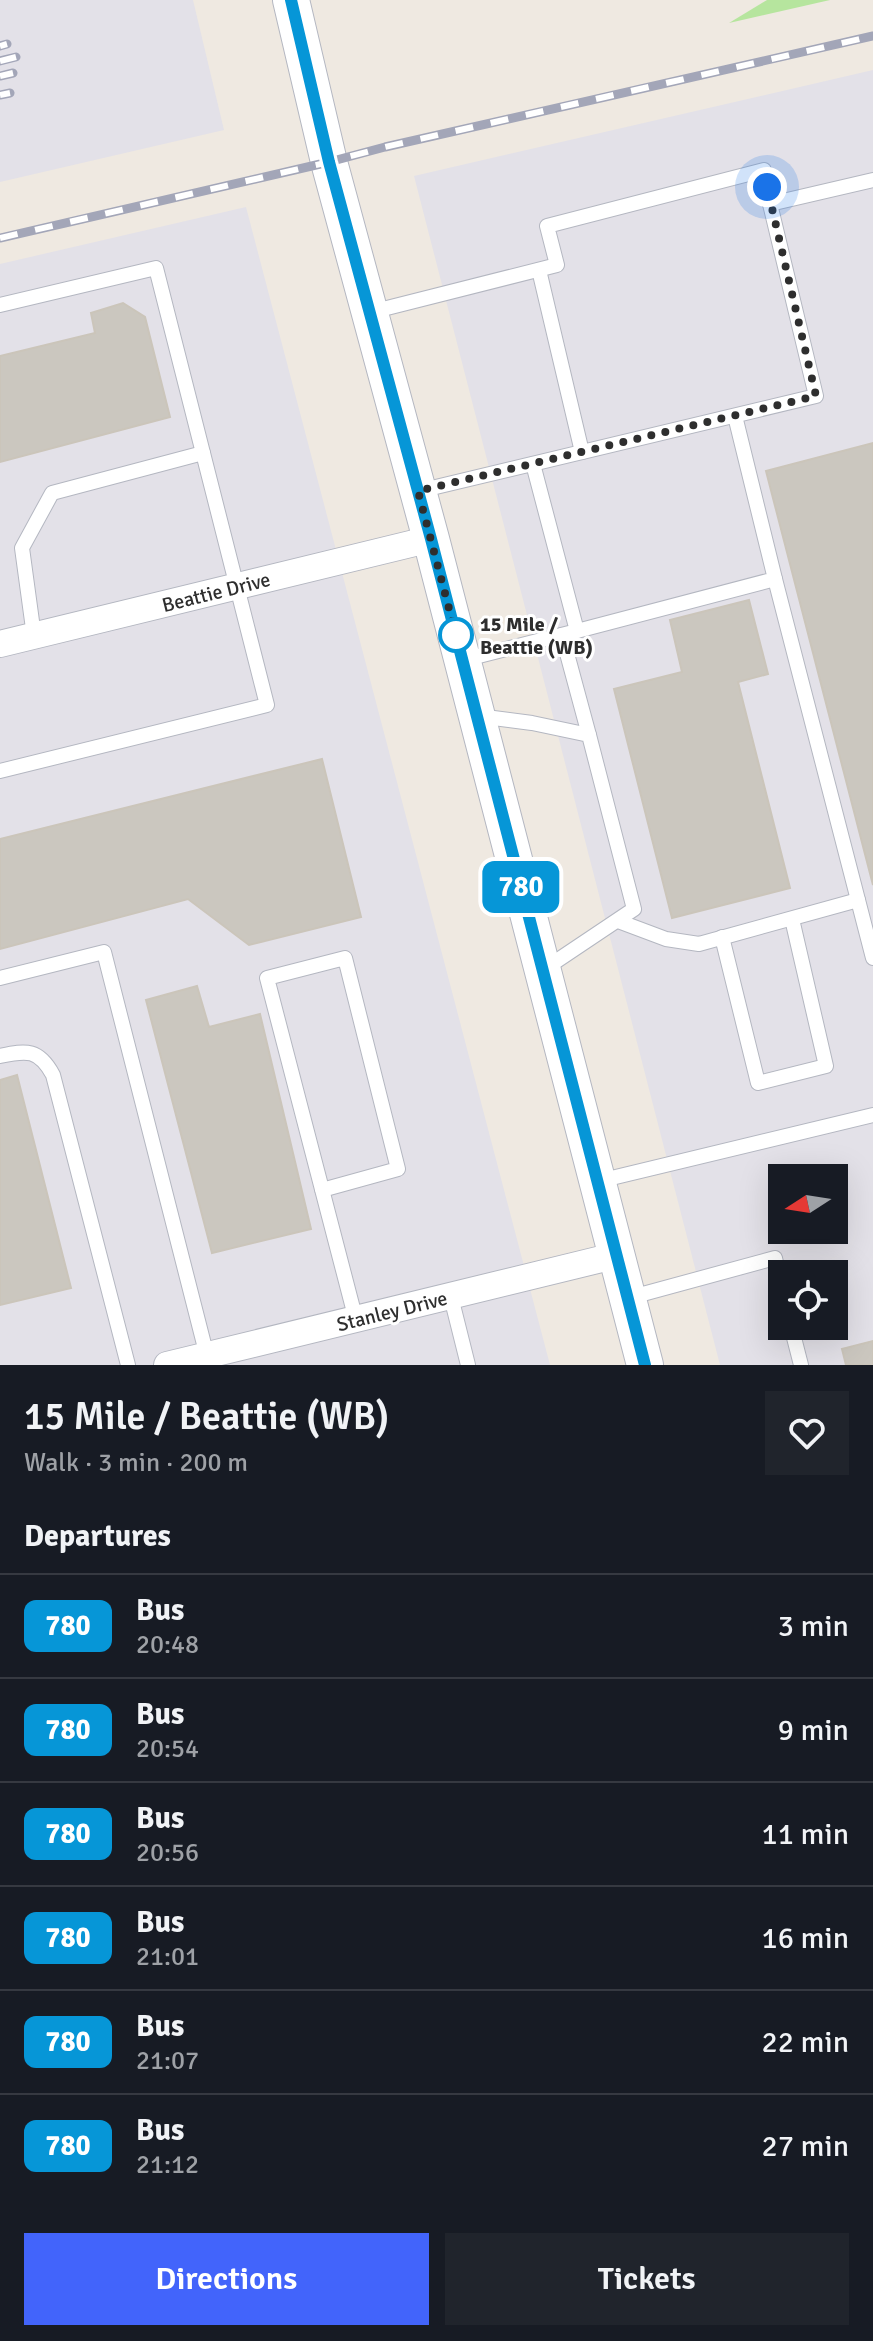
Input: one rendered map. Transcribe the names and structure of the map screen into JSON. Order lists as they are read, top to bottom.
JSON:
{
  "streets": {
    "street": ["Beattie Drive", "Stanley Drive"]
  },
  "places": ["15 Mile / Beattie (WB)"],
  "lines": ["bus line 780"],
  "north": "left",
  "page": {
    "on_map": "780",
    "heading": [
      ["15 Mile / Beattie (WB)", "Walk · 3 min · 200 m"],
      "Departures"
    ],
    "list": [
      {
        "mark": "780",
        "name": "Bus",
        "note": "20:48",
        "value": "3 min"
      },
      {
        "mark": "780",
        "name": "Bus",
        "note": "20:54",
        "value": "9 min"
      },
      {
        "mark": "780",
        "name": "Bus",
        "note": "20:56",
        "value": "11 min"
      },
      {
        "mark": "780",
        "name": "Bus",
        "note": "21:01",
        "value": "16 min"
      },
      {
        "mark": "780",
        "name": "Bus",
        "note": "21:07",
        "value": "22 min"
      },
      {
        "mark": "780",
        "name": "Bus",
        "note": "21:12",
        "value": "27 min"
      }
    ],
    "buttons": ["Directions", "Tickets"]
  }
}
